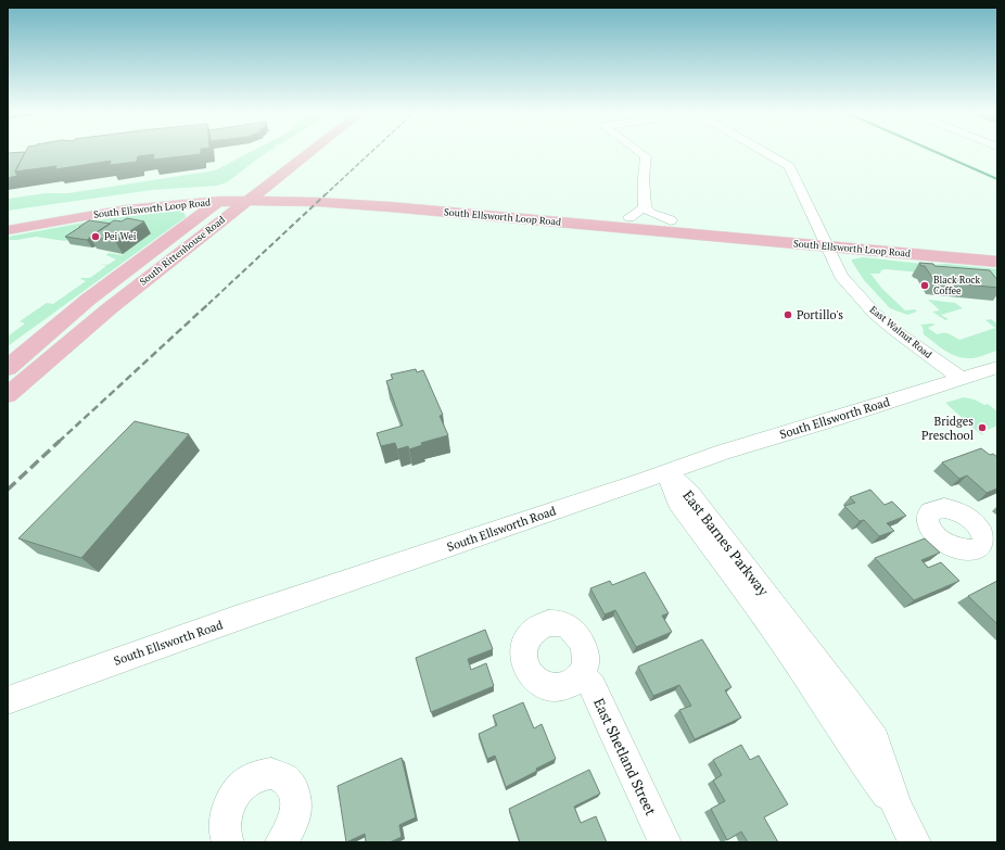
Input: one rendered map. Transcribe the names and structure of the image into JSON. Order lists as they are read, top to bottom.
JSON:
{
  "streets": {
    "main road": ["South Ellsworth Loop Road", "South Rittenhouse Road"],
    "street": [
      "East Walnut Road",
      "South Ellsworth Road",
      "East Barnes Parkway",
      "East Shetland Street"
    ]
  },
  "crossings": [
    ["South Ellsworth Loop Road", "South Rittenhouse Road"],
    ["South Ellsworth Loop Road", "East Walnut Road"],
    ["East Walnut Road", "South Ellsworth Road"],
    ["South Ellsworth Road", "East Barnes Parkway"]
  ],
  "places": [
    "Pei Wei",
    "Black Rock Coffee",
    "Portillo's",
    "Bridges Preschool"
  ]
}
